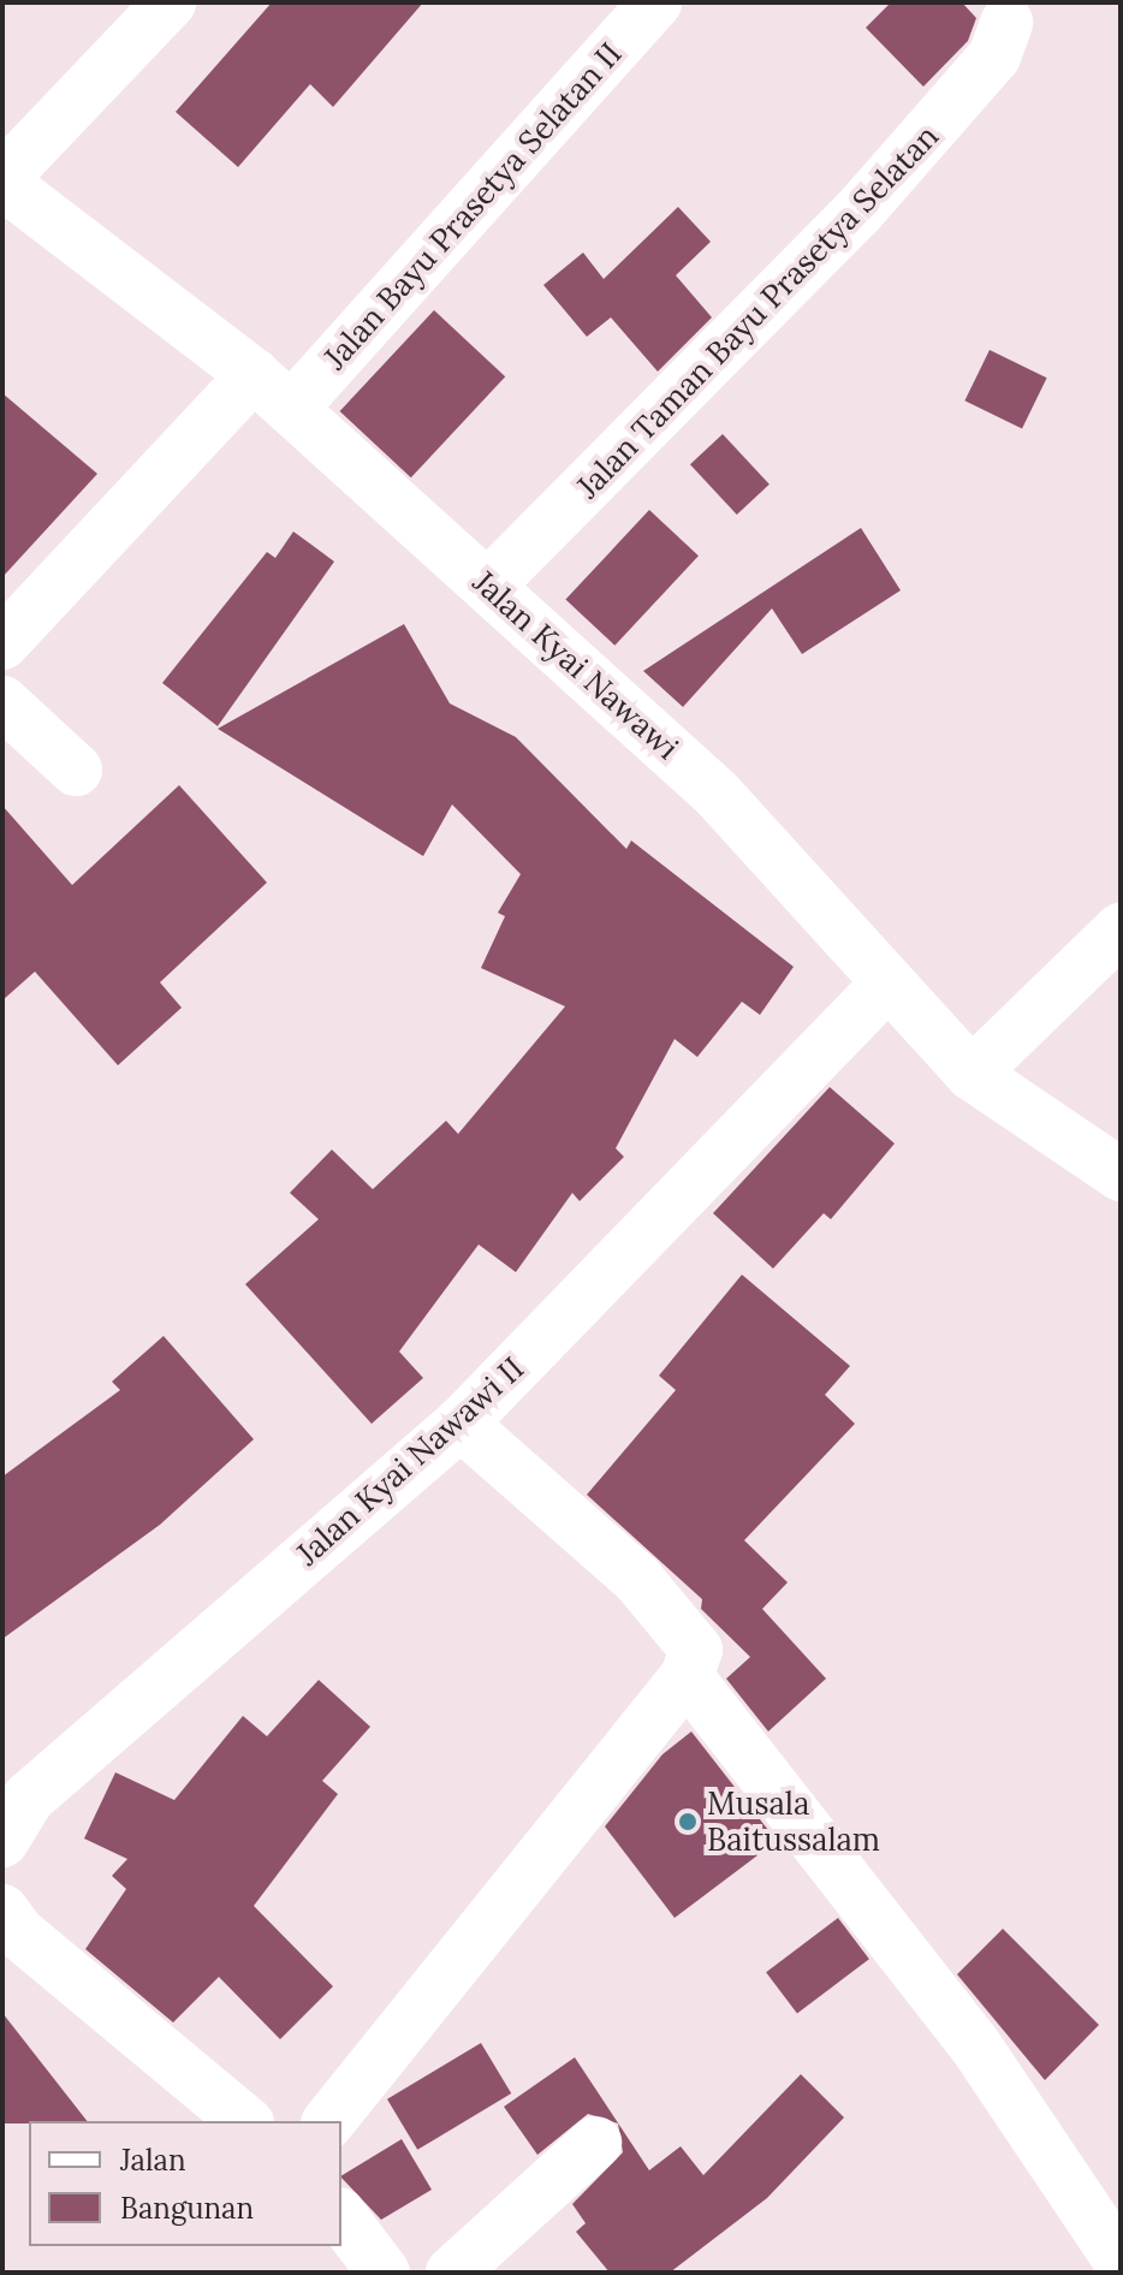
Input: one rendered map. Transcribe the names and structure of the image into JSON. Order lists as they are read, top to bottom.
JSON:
{
  "streets": {
    "street": [
      "Jalan Bayu Prasetya Selatan II",
      "Jalan Taman Bayu Prasetya Selatan",
      "Jalan Kyai Nawawi",
      "Jalan Kyai Nawawi II"
    ]
  },
  "crossings": [
    ["Jalan Bayu Prasetya Selatan II", "Jalan Kyai Nawawi"],
    ["Jalan Taman Bayu Prasetya Selatan", "Jalan Kyai Nawawi"],
    ["Jalan Kyai Nawawi", "Jalan Kyai Nawawi II"]
  ],
  "places": ["Musala Baitussalam"],
  "legend": ["Jalan", "Bangunan"]
}
